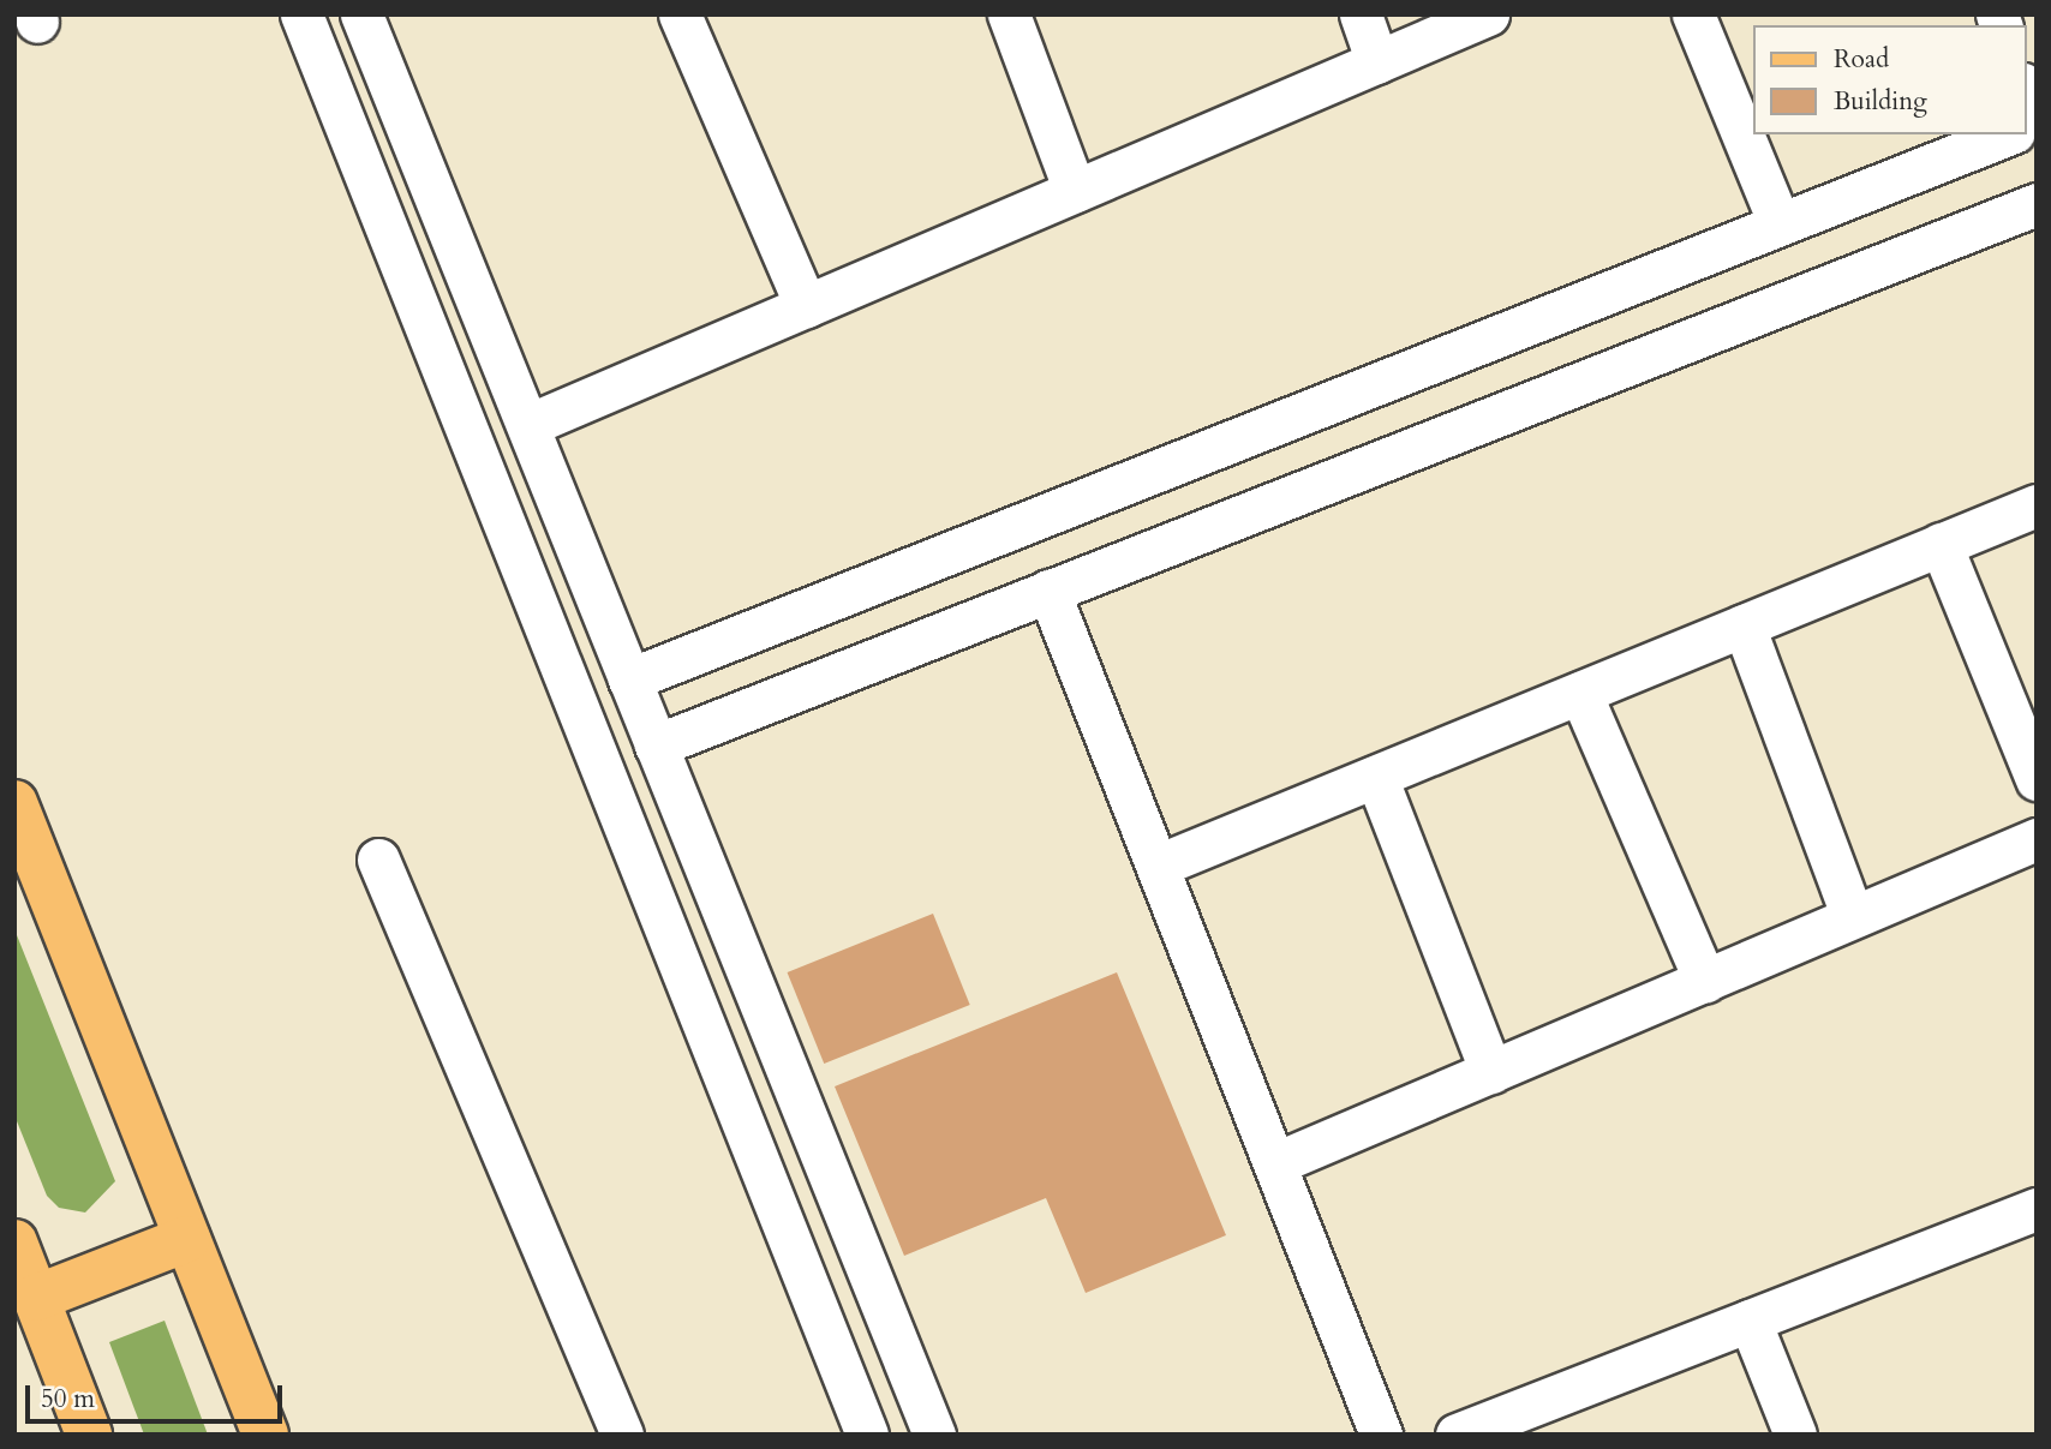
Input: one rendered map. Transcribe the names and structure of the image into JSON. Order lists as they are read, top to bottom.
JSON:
{
  "legend": ["Road", "Building"],
  "scale_bar": "50 m"
}
